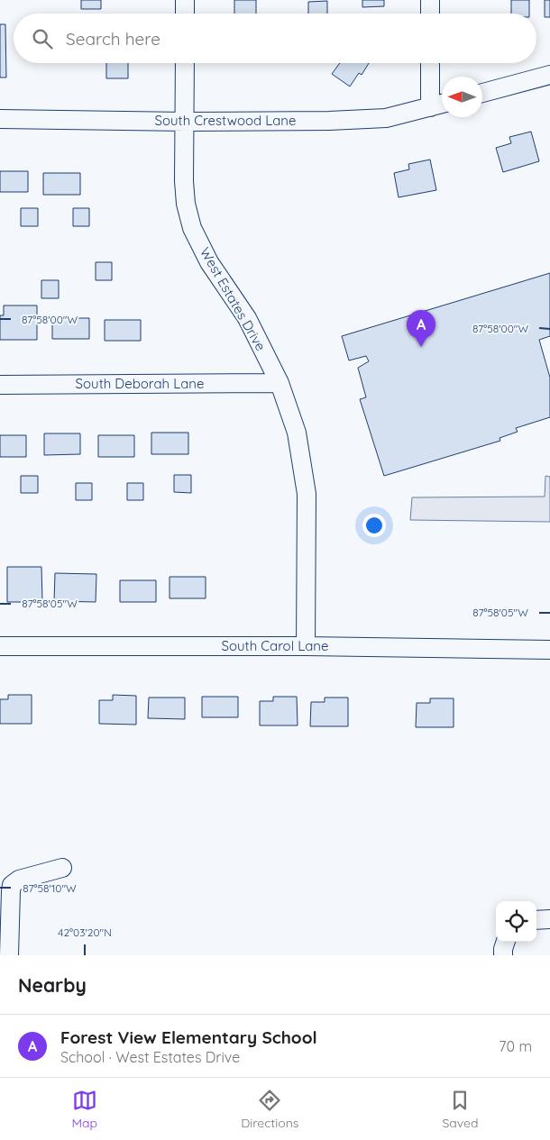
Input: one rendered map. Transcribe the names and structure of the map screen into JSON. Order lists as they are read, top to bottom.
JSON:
{
  "streets": {
    "street": [
      "South Crestwood Lane",
      "West Estates Drive",
      "South Deborah Lane",
      "South Carol Lane"
    ]
  },
  "crossings": [
    ["South Crestwood Lane", "West Estates Drive"],
    ["West Estates Drive", "South Deborah Lane"],
    ["West Estates Drive", "South Carol Lane"]
  ],
  "north": "left",
  "page": {
    "search": "Search here",
    "pins": "A",
    "heading": "Nearby",
    "list": [
      {
        "mark": "A",
        "name": "Forest View Elementary School",
        "note": "School · West Estates Drive",
        "value": "70 m"
      }
    ],
    "nav": ["Map", "Directions", "Saved"]
  },
  "coordinates": [
    "87°58'00\"W",
    "87°58'05\"W",
    "87°58'10\"W",
    "42°03'20\"N"
  ]
}
